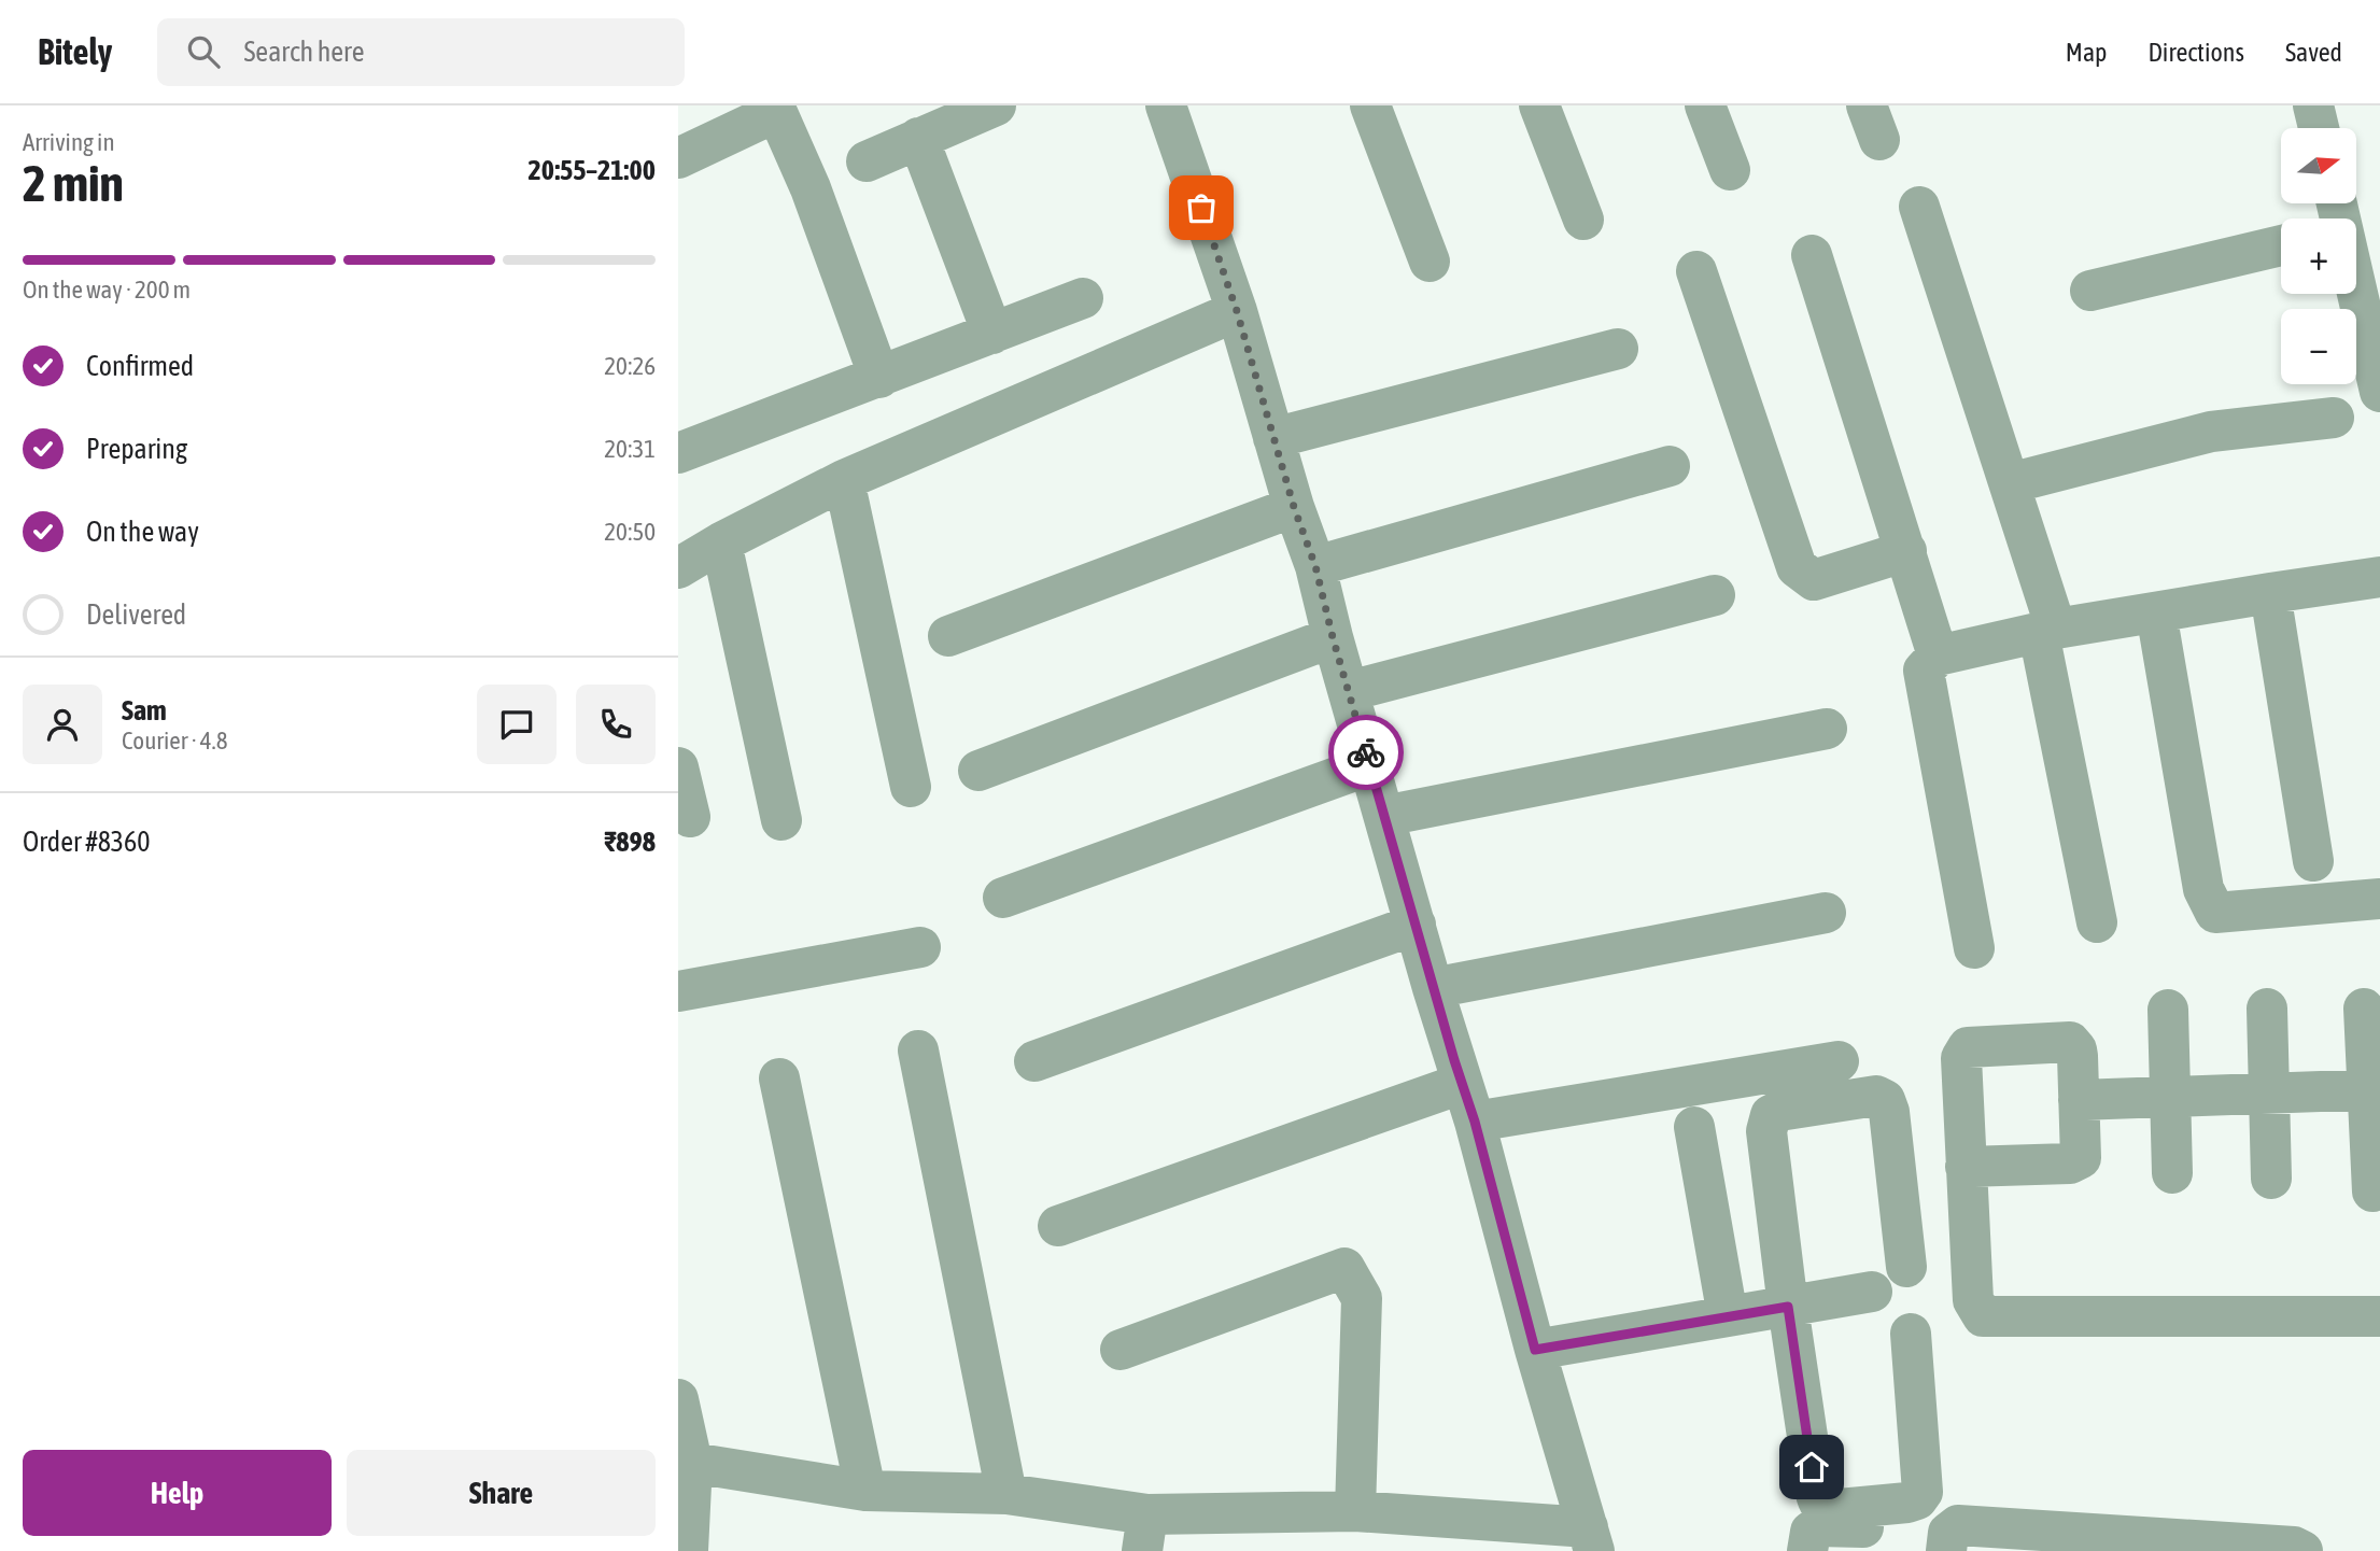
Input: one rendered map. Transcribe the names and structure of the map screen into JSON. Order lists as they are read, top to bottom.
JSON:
{
  "north": "right",
  "page": {
    "header": "Bitely",
    "search": "Search here",
    "nav": ["Map", "Directions", "Saved"],
    "heading": ["2 min", "Arriving in", "20:55–21:00"],
    "panel": [
      "Sam",
      "Courier · 4.8",
      "Order #8360",
      "₹898"
    ],
    "map_buttons": ["+", "−"],
    "bar": "On the way · 200 m",
    "list": [
      ["Confirmed", "20:26"],
      ["Preparing", "20:31"],
      ["On the way", "20:50"],
      "Delivered"
    ],
    "buttons": ["Help", "Share"]
  }
}
